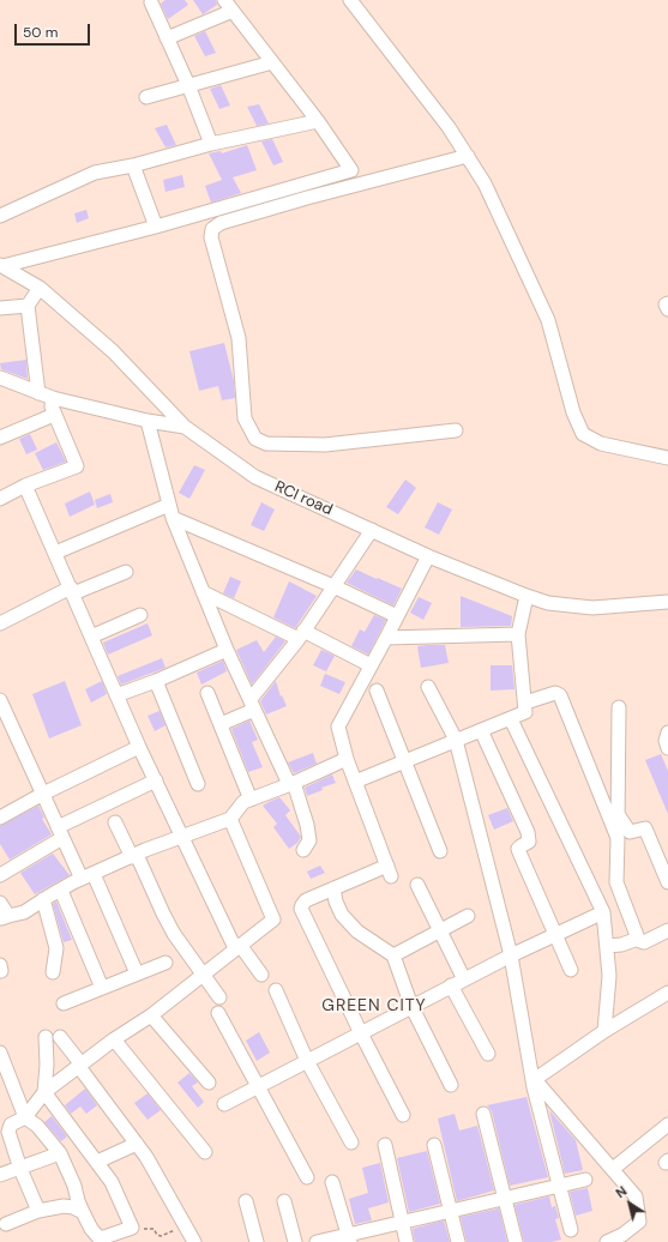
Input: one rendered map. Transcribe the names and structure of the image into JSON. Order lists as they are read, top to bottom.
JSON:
{
  "streets": {
    "street": ["RCI road"]
  },
  "districts": ["GREEN CITY"],
  "scale_bar": "50 m",
  "north": "top left"
}
